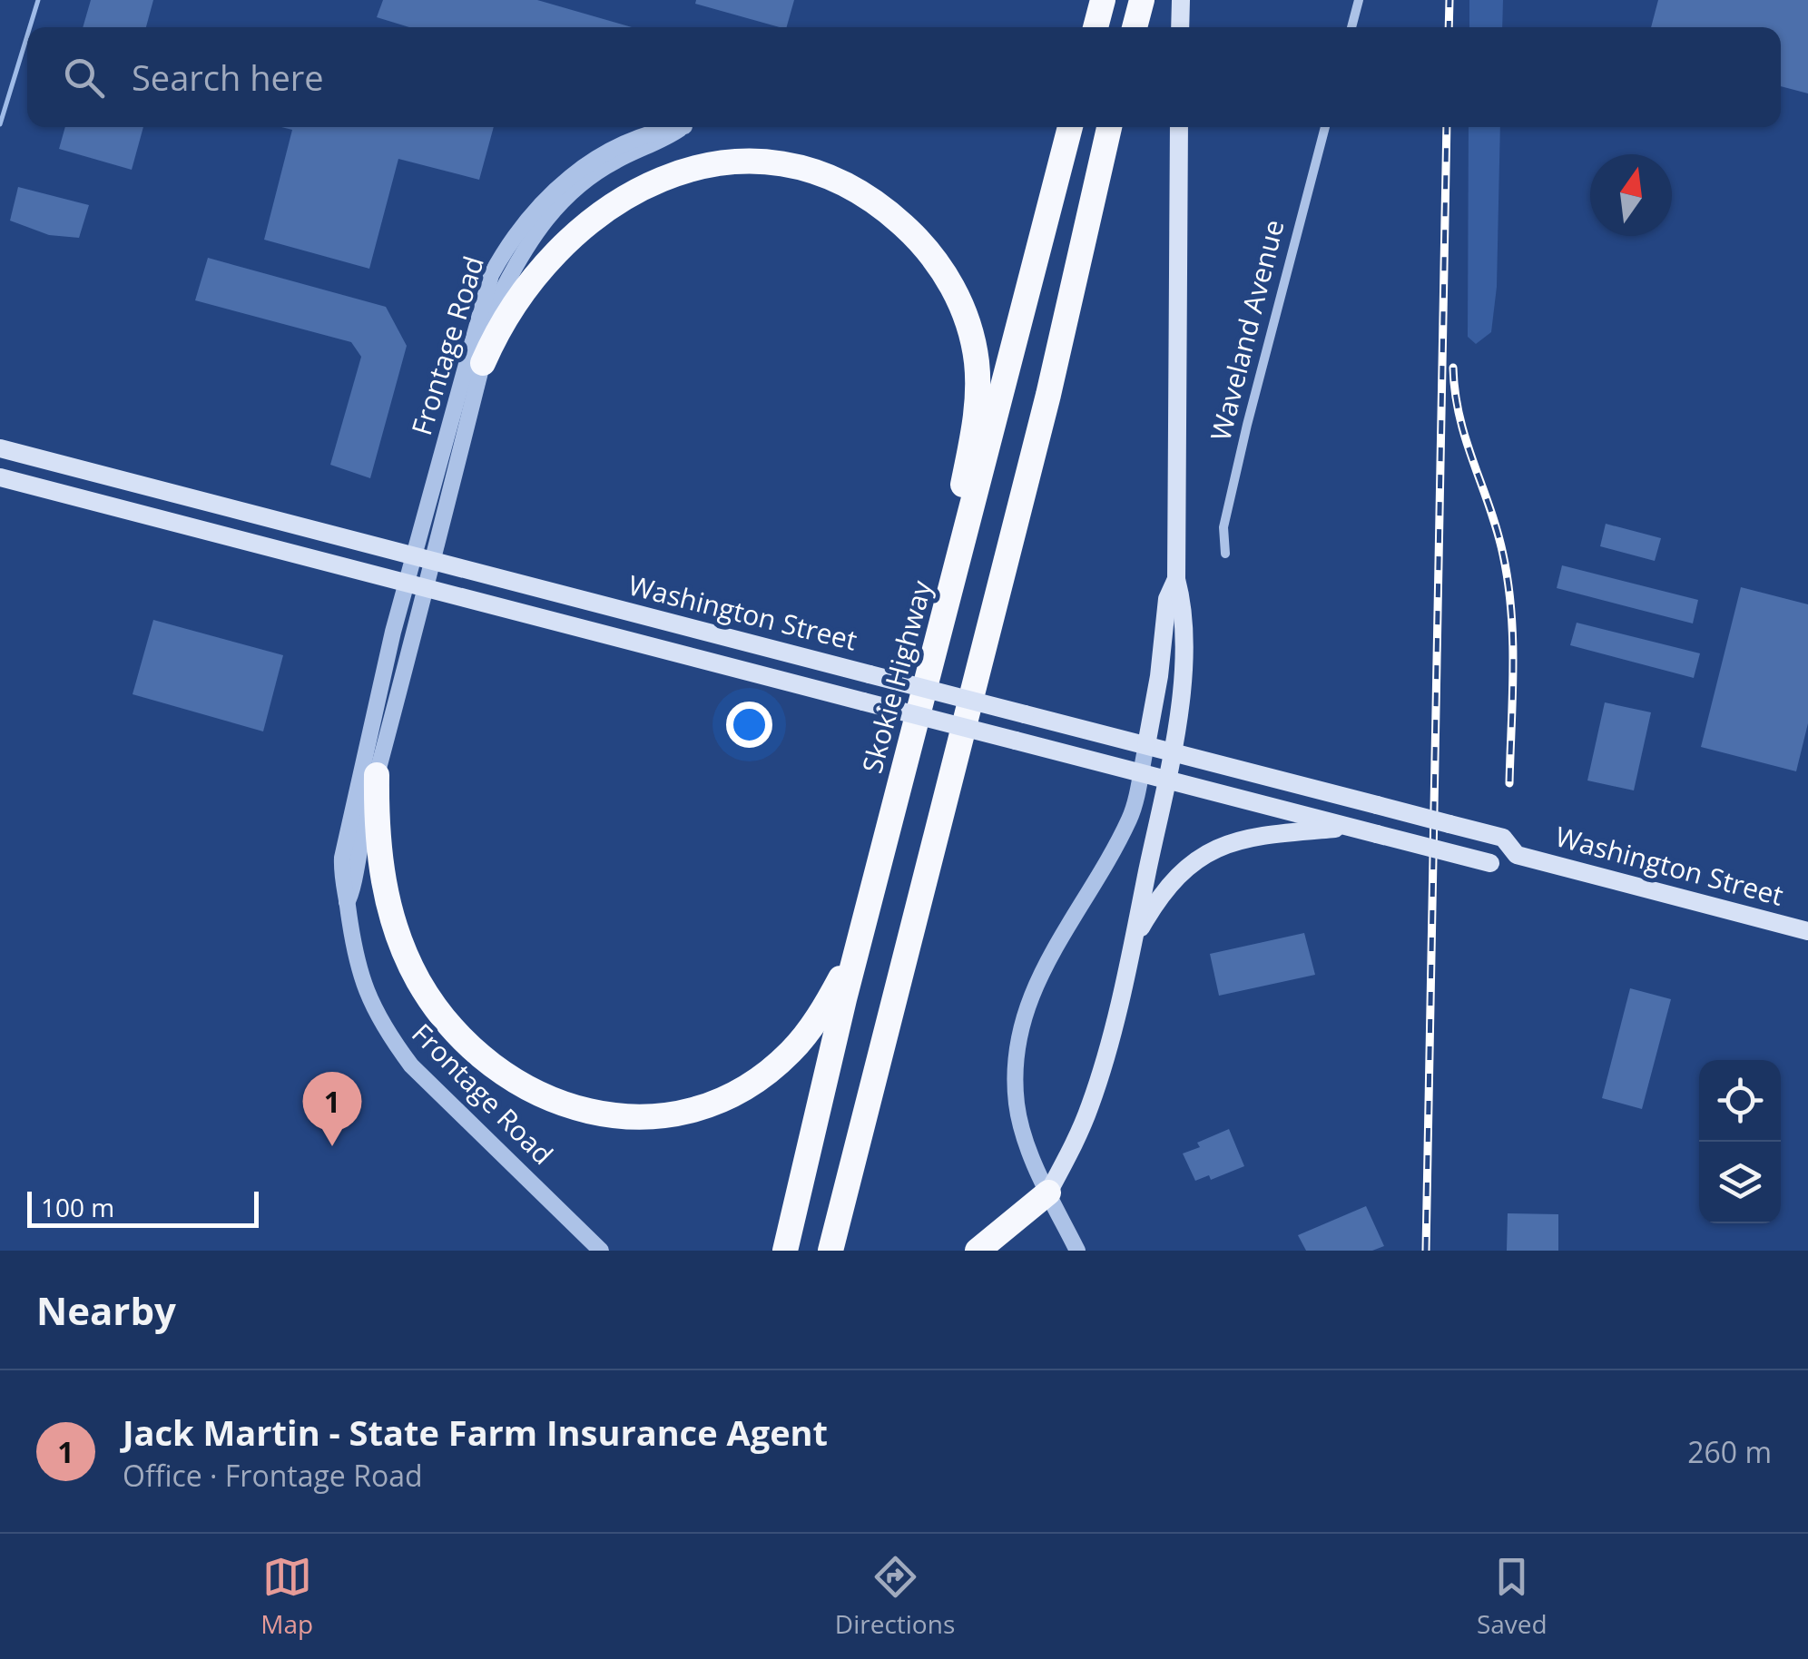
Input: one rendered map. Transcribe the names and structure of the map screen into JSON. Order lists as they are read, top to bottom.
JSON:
{
  "streets": {
    "highway": ["Skokie Highway"],
    "main road": ["Washington Street"],
    "street": ["Waveland Avenue", "Frontage Road"]
  },
  "crossings": [
    ["Frontage Road", "Washington Street"]
  ],
  "scale_bar": "100 m",
  "north": "top",
  "page": {
    "search": "Search here",
    "pins": "1",
    "scale": "100 m",
    "heading": "Nearby",
    "list": [
      {
        "mark": "1",
        "name": "Jack Martin - State Farm Insurance Agent",
        "note": "Office · Frontage Road",
        "value": "260 m"
      }
    ],
    "nav": ["Map", "Directions", "Saved"]
  }
}
